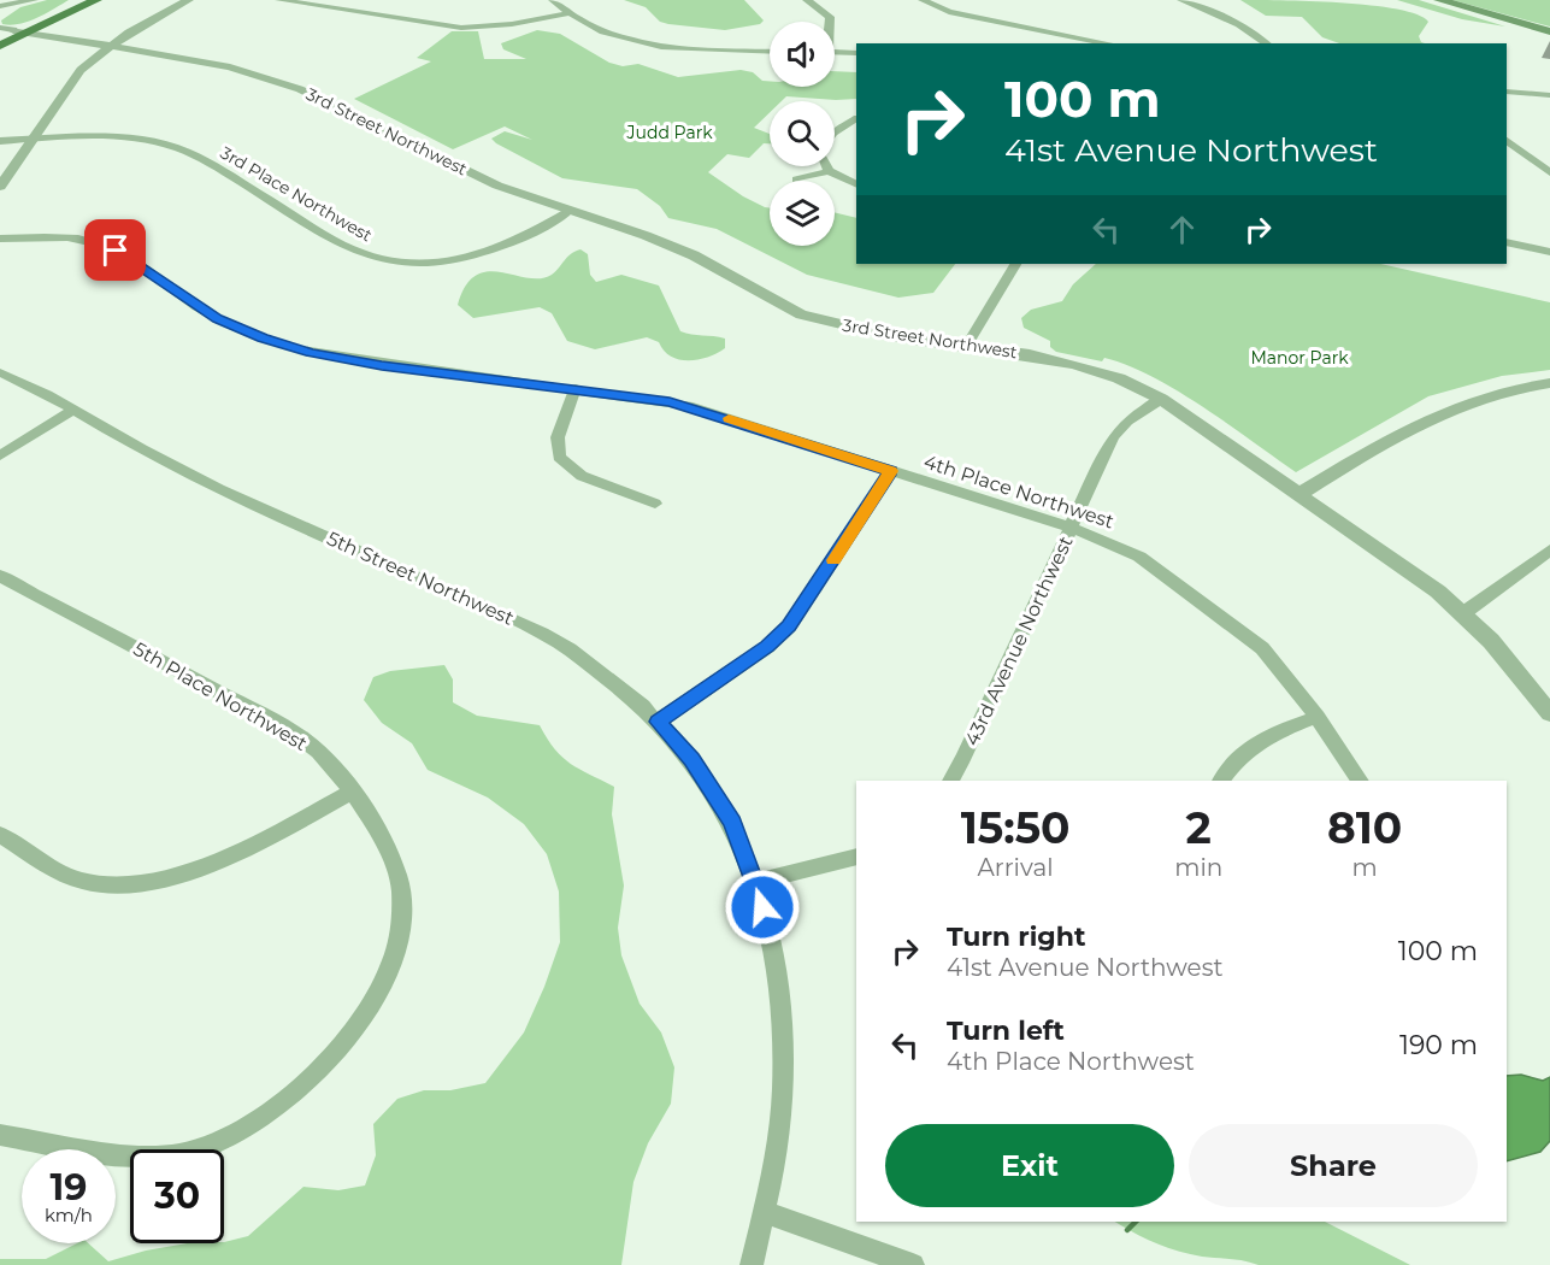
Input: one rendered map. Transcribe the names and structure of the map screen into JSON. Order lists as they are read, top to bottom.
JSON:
{
  "streets": {
    "street": [
      "3rd Street Northwest",
      "3rd Place Northwest",
      "4th Place Northwest",
      "5th Street Northwest",
      "43rd Avenue Northwest",
      "5th Place Northwest"
    ]
  },
  "crossings": [
    ["3rd Street Northwest", "3rd Place Northwest"],
    ["3rd Street Northwest", "43rd Avenue Northwest"],
    ["4th Place Northwest", "43rd Avenue Northwest"]
  ],
  "parks": ["Judd Park", "Manor Park"],
  "page": {
    "turn": ["100 m", "41st Avenue Northwest"],
    "eta": [
      "15:50",
      "Arrival",
      "2",
      "min",
      "810",
      "m"
    ],
    "list": [
      {
        "name": "Turn right",
        "note": "41st Avenue Northwest",
        "value": "100 m"
      },
      {
        "name": "Turn left",
        "note": "4th Place Northwest",
        "value": "190 m"
      }
    ],
    "buttons": ["Exit", "Share"],
    "speed": "19 km/h",
    "limit": "30"
  }
}
